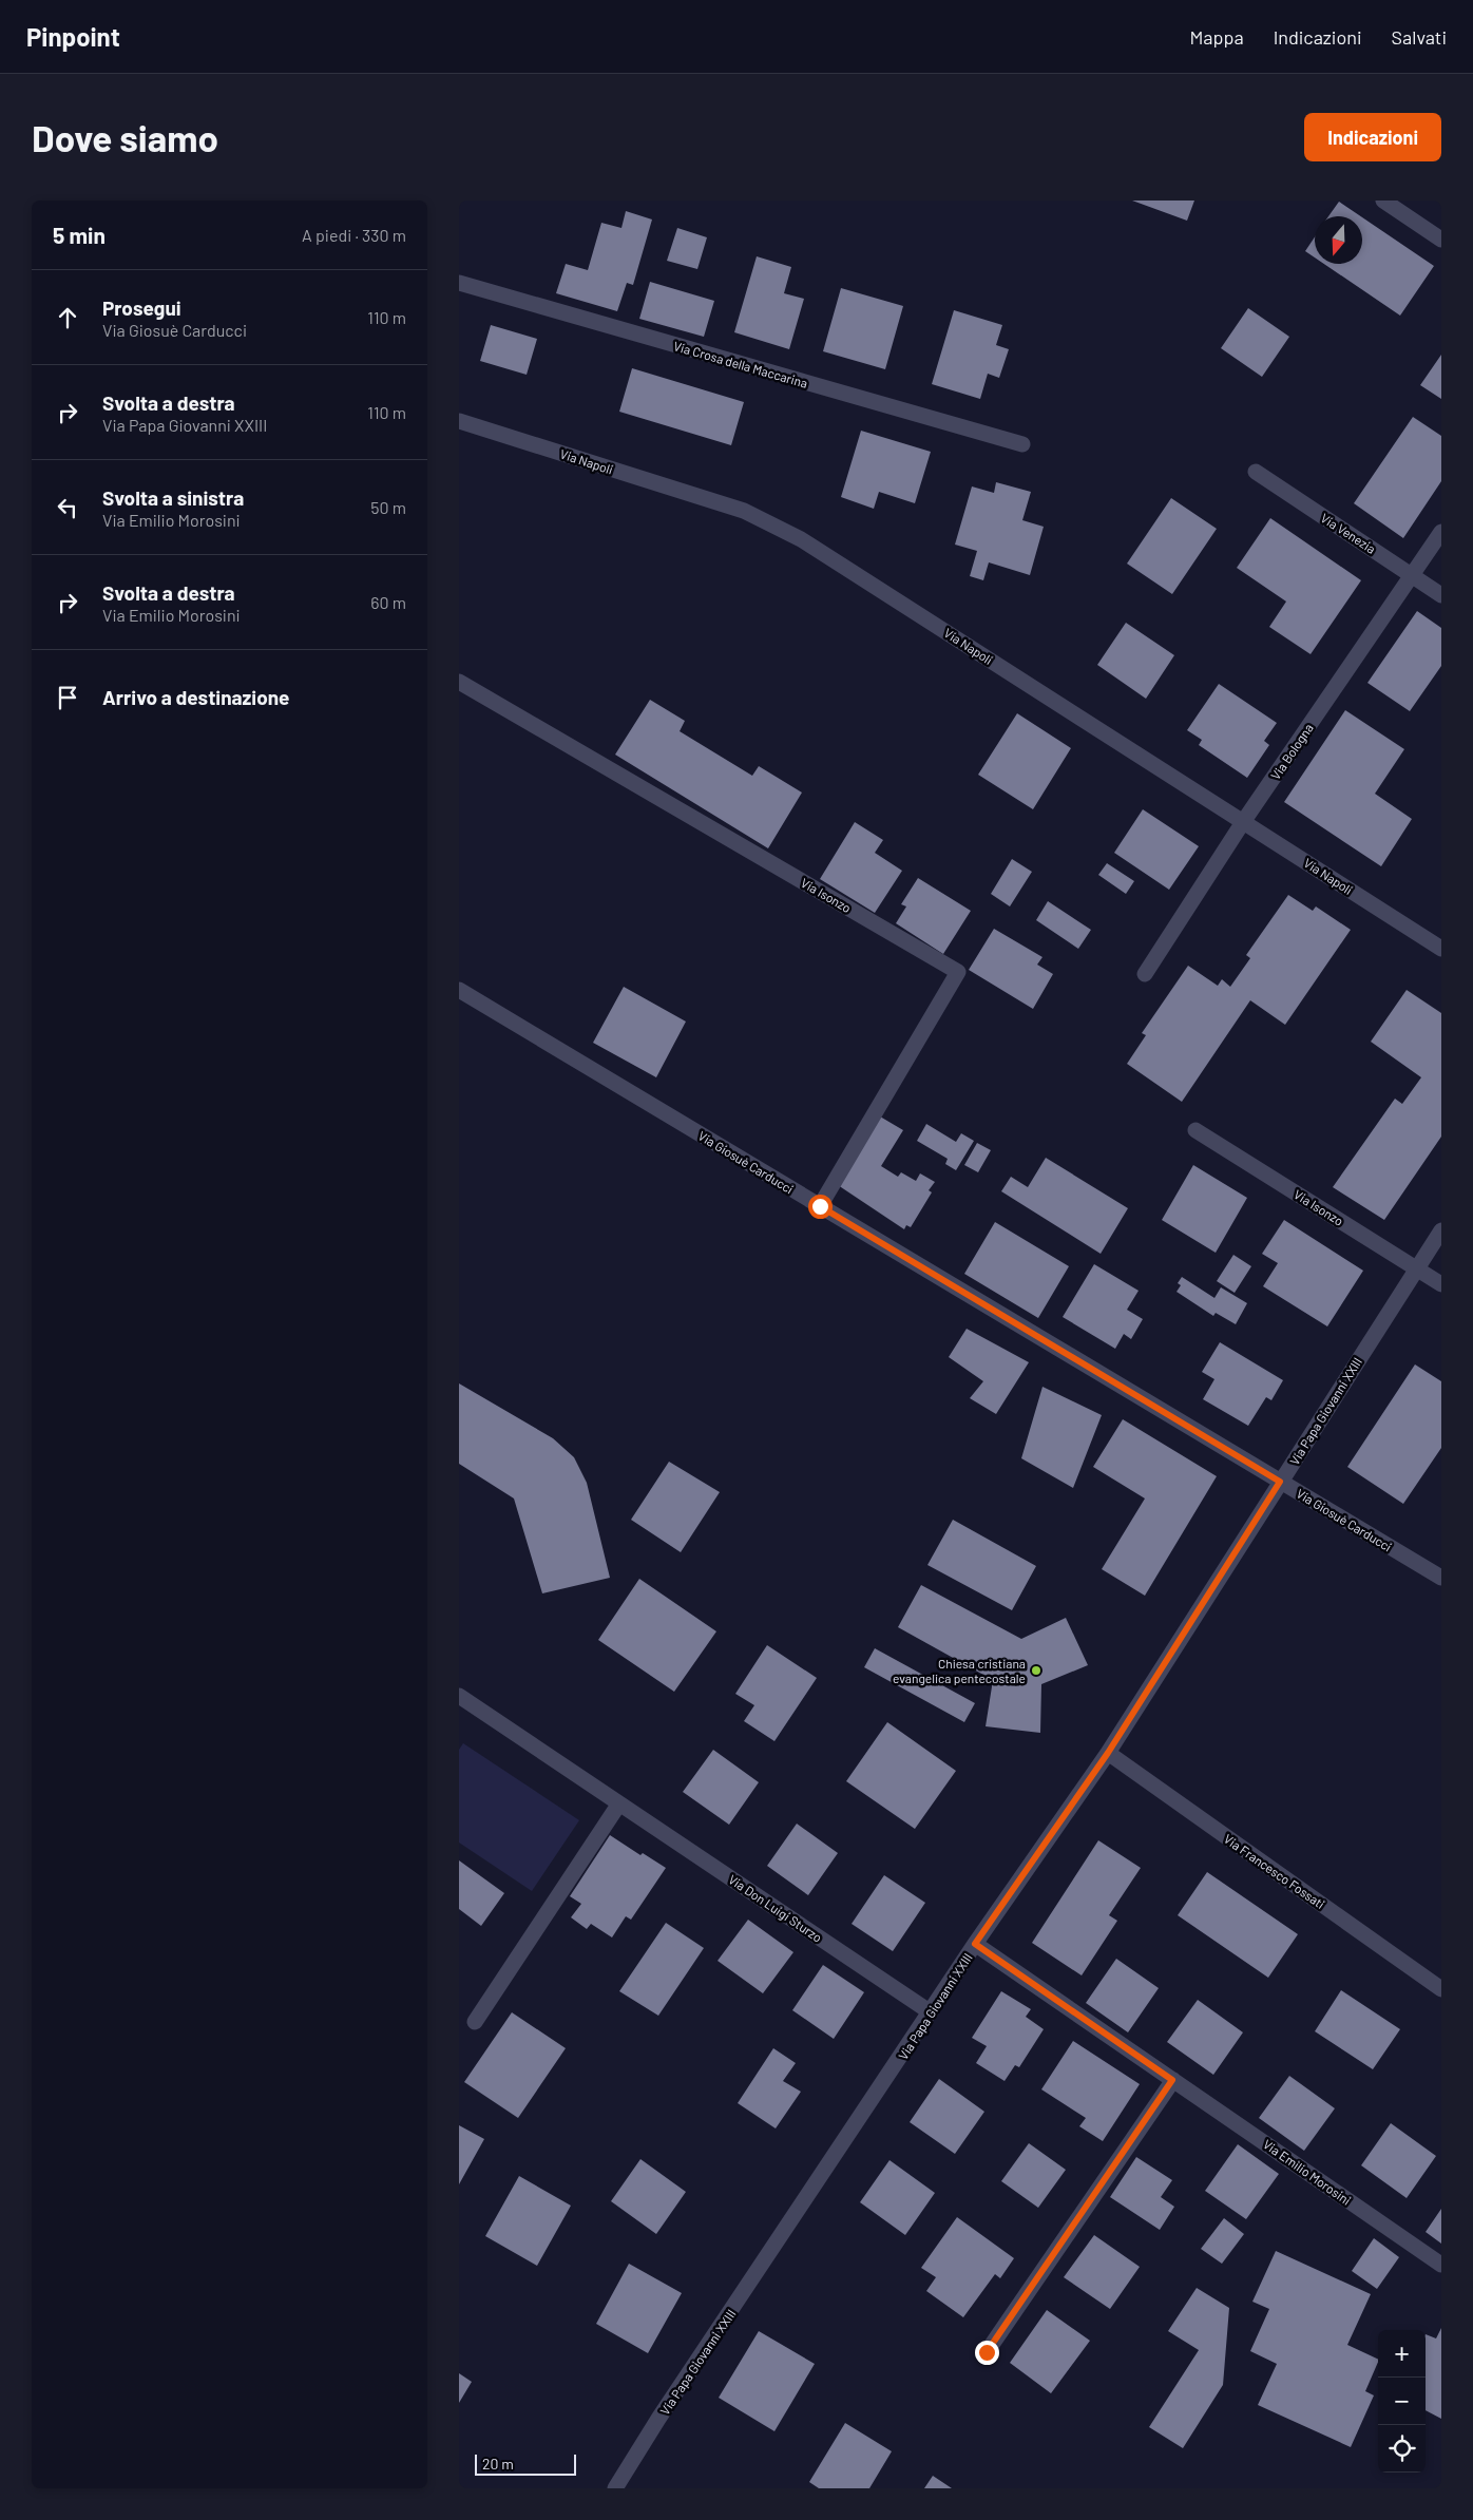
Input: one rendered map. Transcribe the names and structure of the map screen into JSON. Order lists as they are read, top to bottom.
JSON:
{
  "streets": {
    "street": [
      "Via Crosa della Maccarina",
      "Via Napoli",
      "Via Venezia",
      "Via Bologna",
      "Via Isonzo",
      "Via Giosuè Carducci",
      "Via Papa Giovanni XXIII",
      "Via Francesco Fossati",
      "Via Don Luigi Sturzo",
      "Via Emilio Morosini"
    ]
  },
  "crossings": [
    ["Via Napoli", "Via Bologna"],
    ["Via Venezia", "Via Bologna"],
    ["Via Isonzo", "Via Giosuè Carducci"],
    ["Via Isonzo", "Via Papa Giovanni XXIII"],
    ["Via Giosuè Carducci", "Via Papa Giovanni XXIII"],
    ["Via Papa Giovanni XXIII", "Via Francesco Fossati"],
    ["Via Papa Giovanni XXIII", "Via Don Luigi Sturzo"],
    ["Via Papa Giovanni XXIII", "Via Emilio Morosini"]
  ],
  "places": ["Chiesa cristiana evangelica pentecostale"],
  "scale_bar": "20 m",
  "north": "bottom",
  "page": {
    "header": "Pinpoint",
    "nav": ["Mappa", "Indicazioni", "Salvati"],
    "buttons": "Indicazioni",
    "title": "Dove siamo",
    "heading": ["5 min", "A piedi · 330 m"],
    "list": [
      ["Prosegui", "Via Giosuè Carducci", "110 m"],
      ["Svolta a destra", "Via Papa Giovanni XXIII", "110 m"],
      ["Svolta a sinistra", "Via Emilio Morosini", "50 m"],
      ["Svolta a destra", "Via Emilio Morosini", "60 m"],
      "Arrivo a destinazione"
    ],
    "map_buttons": ["+", "−"],
    "scale": "20 m"
  }
}
